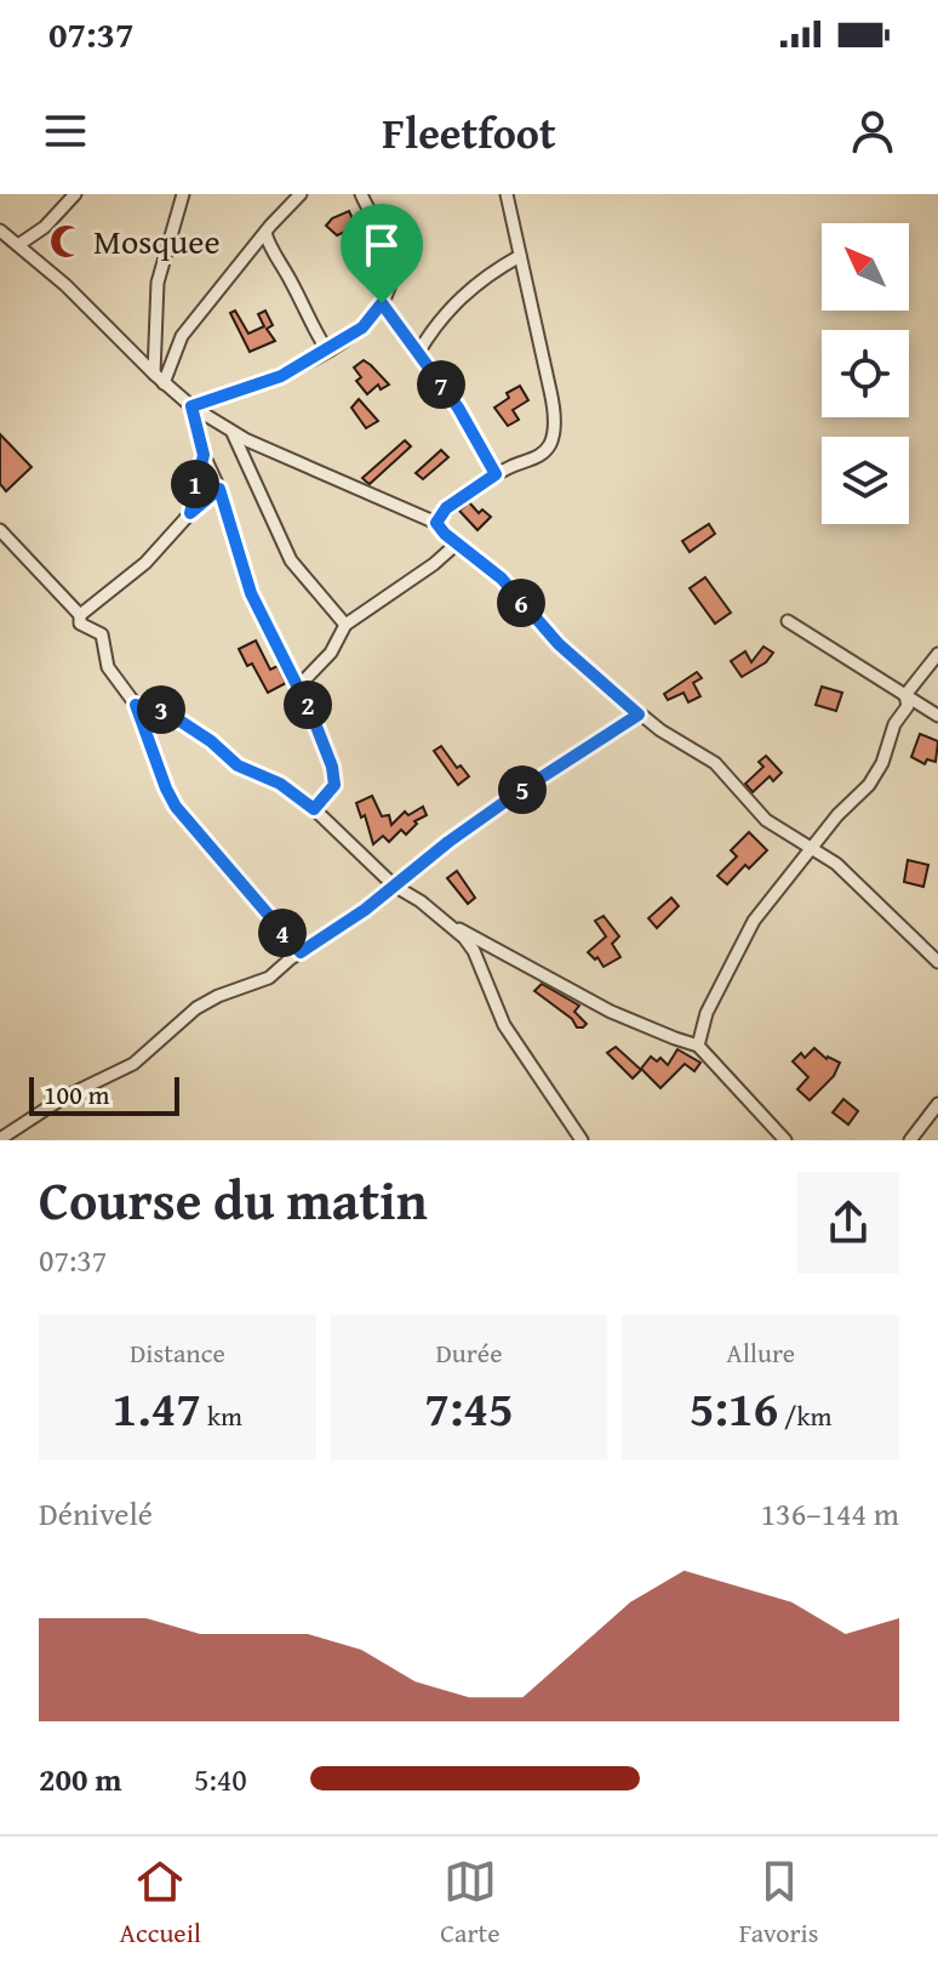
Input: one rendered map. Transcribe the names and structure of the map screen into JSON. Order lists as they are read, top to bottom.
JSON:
{
  "places": {
    "mosque": ["Mosquee"]
  },
  "scale_bar": "100 m",
  "north": "top left",
  "page": {
    "status": "07:37",
    "header": "Fleetfoot",
    "pins": [
      "7",
      "1",
      "6",
      "2",
      "3",
      "5",
      "4"
    ],
    "scale": "100 m",
    "heading": ["Course du matin", "07:37"],
    "stats": [
      ["Distance", "1.47 km"],
      ["Durée", "7:45"],
      ["Allure", "5:16 /km"]
    ],
    "chart": ["Dénivelé", "136–144 m"],
    "list": [
      {
        "name": "200 m",
        "note": "5:40"
      }
    ],
    "tabs": ["Accueil", "Carte", "Favoris"]
  }
}
